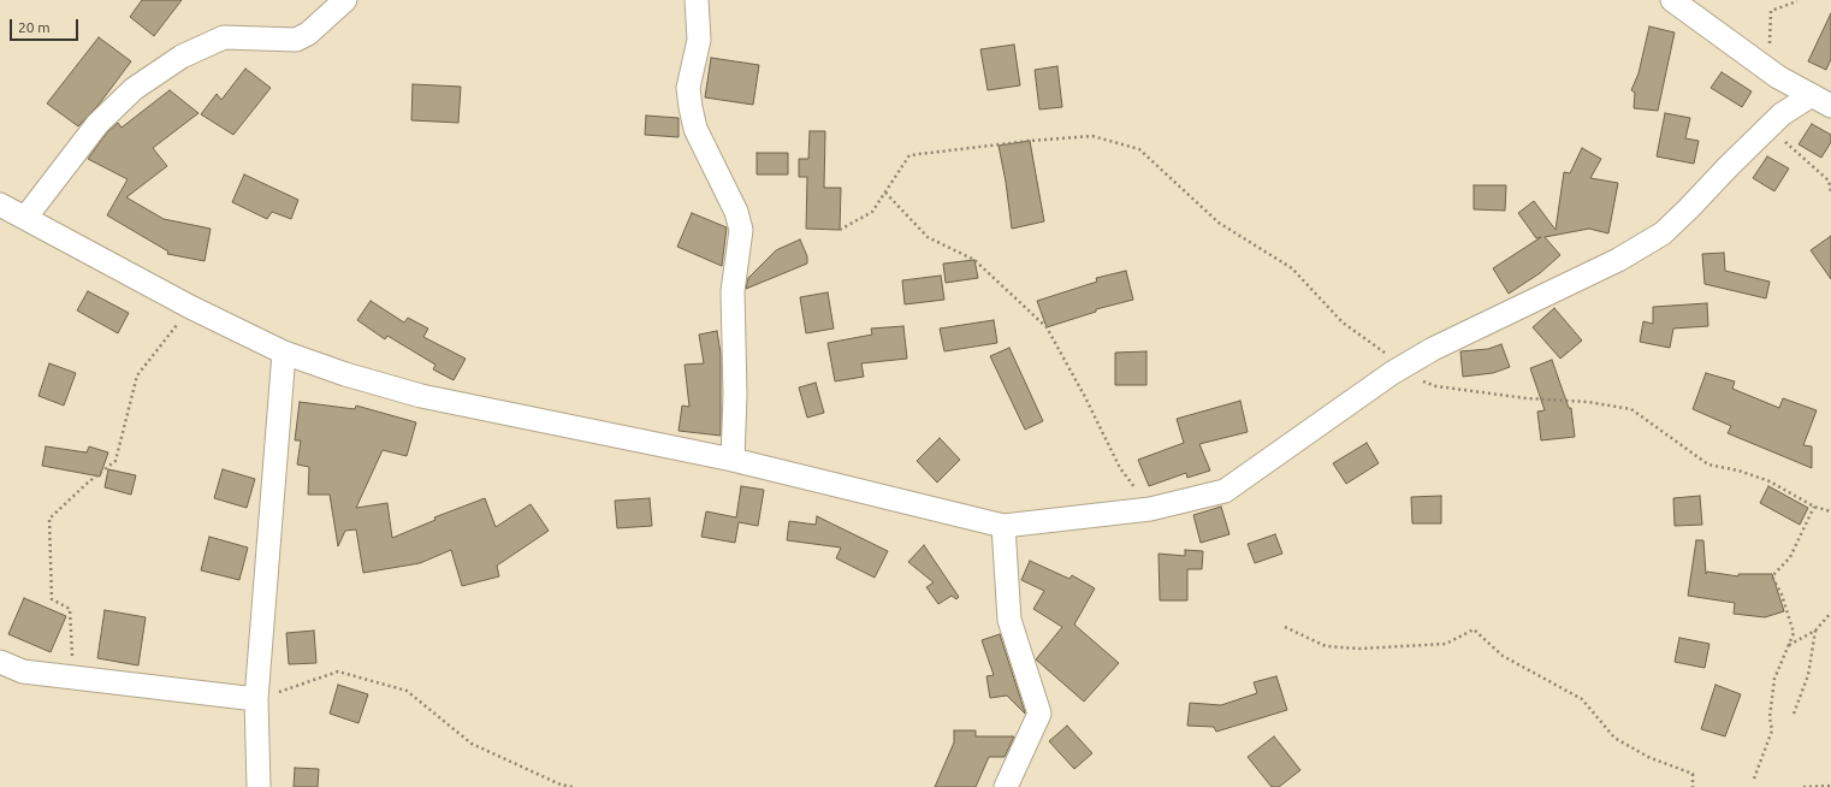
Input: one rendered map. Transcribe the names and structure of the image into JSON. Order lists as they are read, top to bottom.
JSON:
{
  "scale_bar": "20 m"
}
